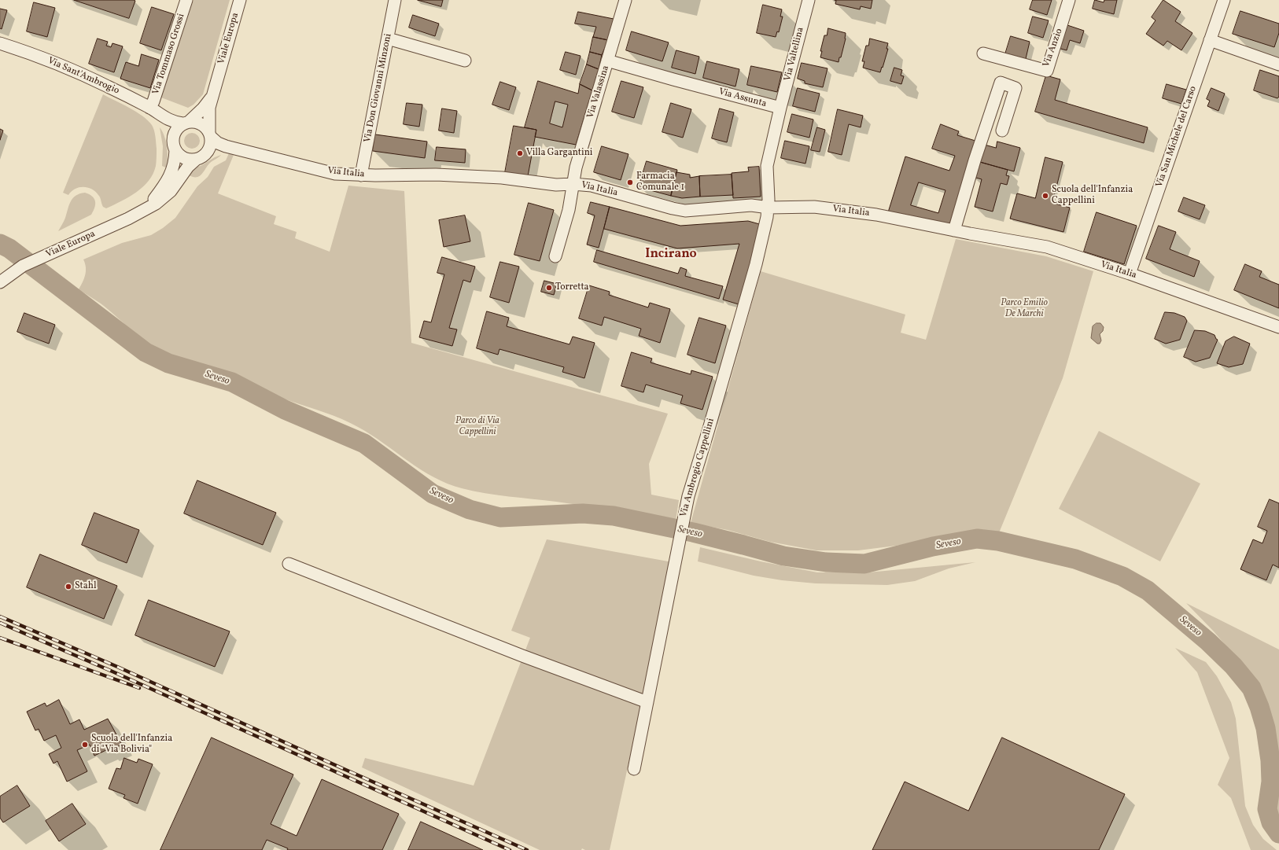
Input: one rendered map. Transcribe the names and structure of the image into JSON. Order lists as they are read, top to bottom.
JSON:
{
  "streets": {
    "street": [
      "Viale Europa",
      "Via Anzio",
      "Via Tommaso Grossi",
      "Via Valtellina",
      "Via Sant'Ambrogio",
      "Via Don Giovanni Minzoni",
      "Via Valassina",
      "Via Assunta",
      "Via San Michele del Carso",
      "Via Italia",
      "Via Ambrogio Cappellini"
    ]
  },
  "crossings": [
    ["Viale Europa", "Via Italia"],
    ["Via Tommaso Grossi", "Via Sant'Ambrogio"],
    ["Via Valtellina", "Via Assunta"],
    ["Via Don Giovanni Minzoni", "Via Italia"],
    ["Via Valassina", "Via Assunta"],
    ["Via Valassina", "Via Italia"],
    ["Via San Michele del Carso", "Via Italia"],
    ["Via Italia", "Via Ambrogio Cappellini"]
  ],
  "districts": ["Incirano"],
  "water": ["Seveso"],
  "parks": ["Parco Emilio De Marchi", "Parco di Via Cappellini"],
  "places": [
    "Villa Gargantini",
    "Farmacia Comunale 1",
    "Scuola dell'Infanzia Cappellini",
    "Torretta",
    "Stahl",
    "Scuola dell'Infanzia di \"Via Bolivia\""
  ]
}
